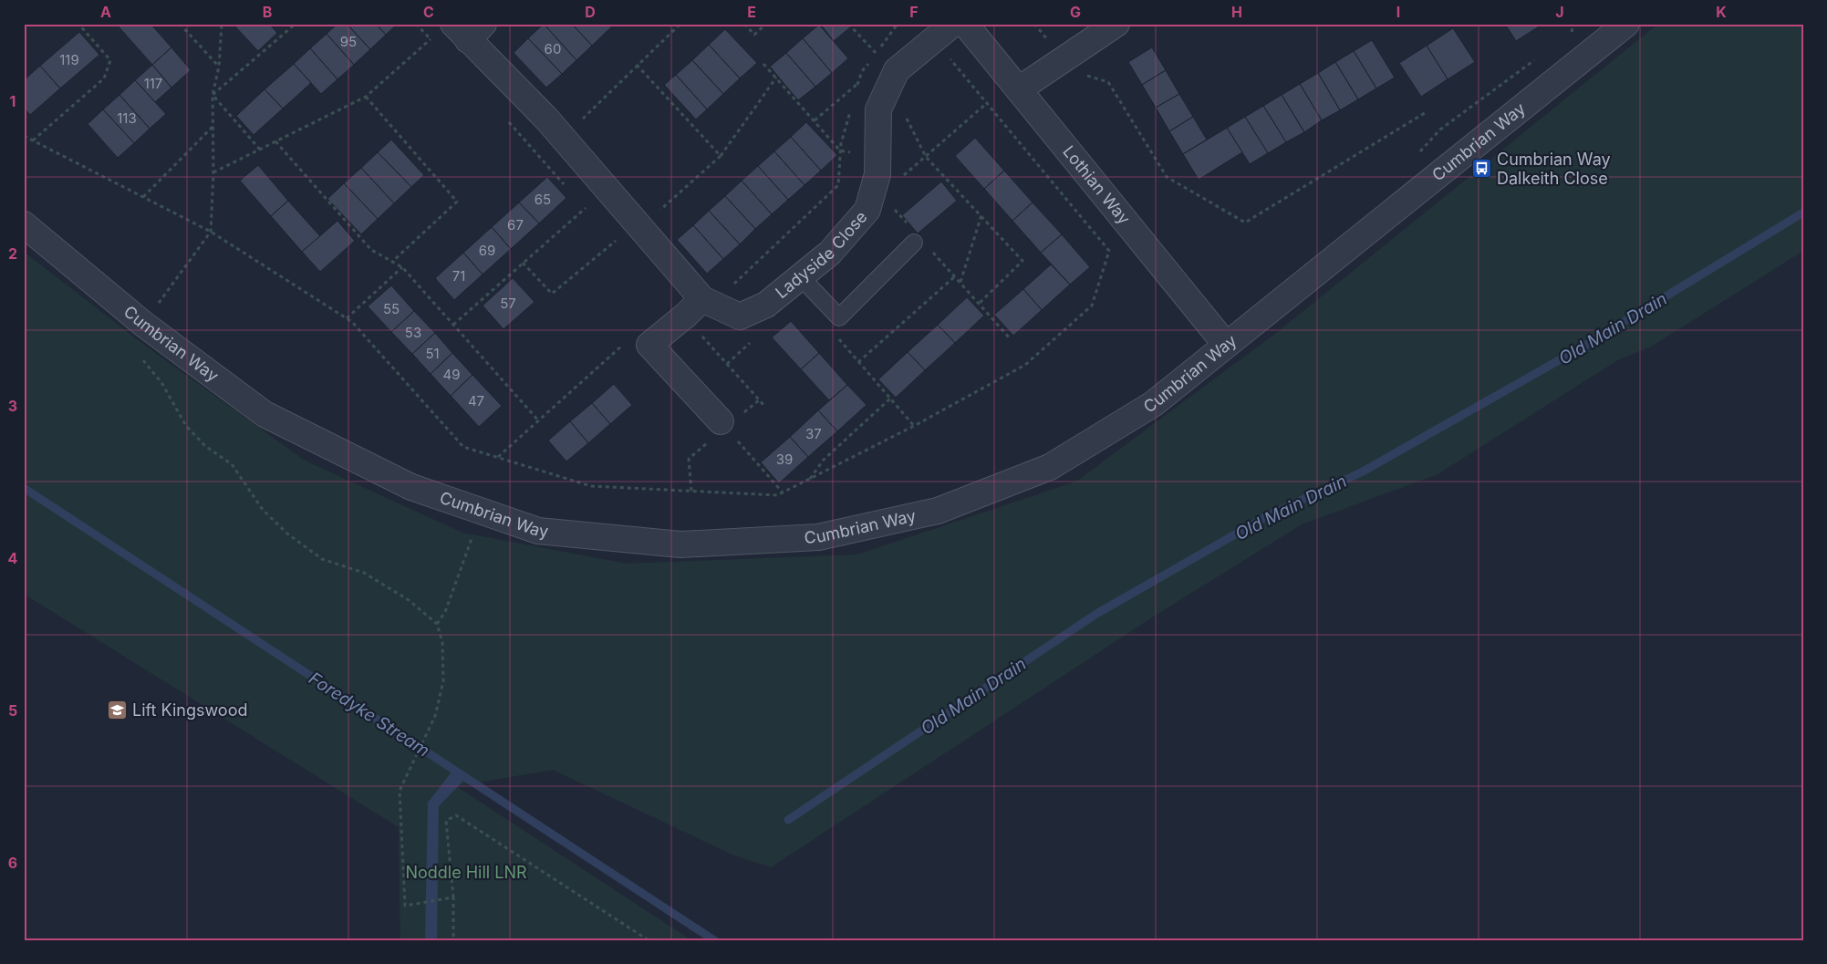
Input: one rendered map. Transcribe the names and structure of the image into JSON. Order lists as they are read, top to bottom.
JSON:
{
  "streets": {
    "street": ["Cumbrian Way", "Lothian Way", "Ladyside Close"]
  },
  "crossings": [
    ["Cumbrian Way", "Lothian Way"]
  ],
  "water": ["Old Main Drain", "Foredyke Stream"],
  "parks": ["Noddle Hill LNR"],
  "places": {
    "bus stop": ["Cumbrian Way Dalkeith Close"],
    "school or university": ["Lift Kingswood"]
  },
  "house_numbers": [
    "95",
    "60",
    "119",
    "117",
    "113",
    "65",
    "67",
    "69",
    "71",
    "57",
    "55",
    "53",
    "51",
    "49",
    "47",
    "37",
    "39"
  ],
  "grid": {
    "columns": [
      "A",
      "B",
      "C",
      "D",
      "E",
      "F",
      "G",
      "H",
      "I",
      "J",
      "K"
    ],
    "rows": [
      "1",
      "2",
      "3",
      "4",
      "5",
      "6"
    ]
  }
}
